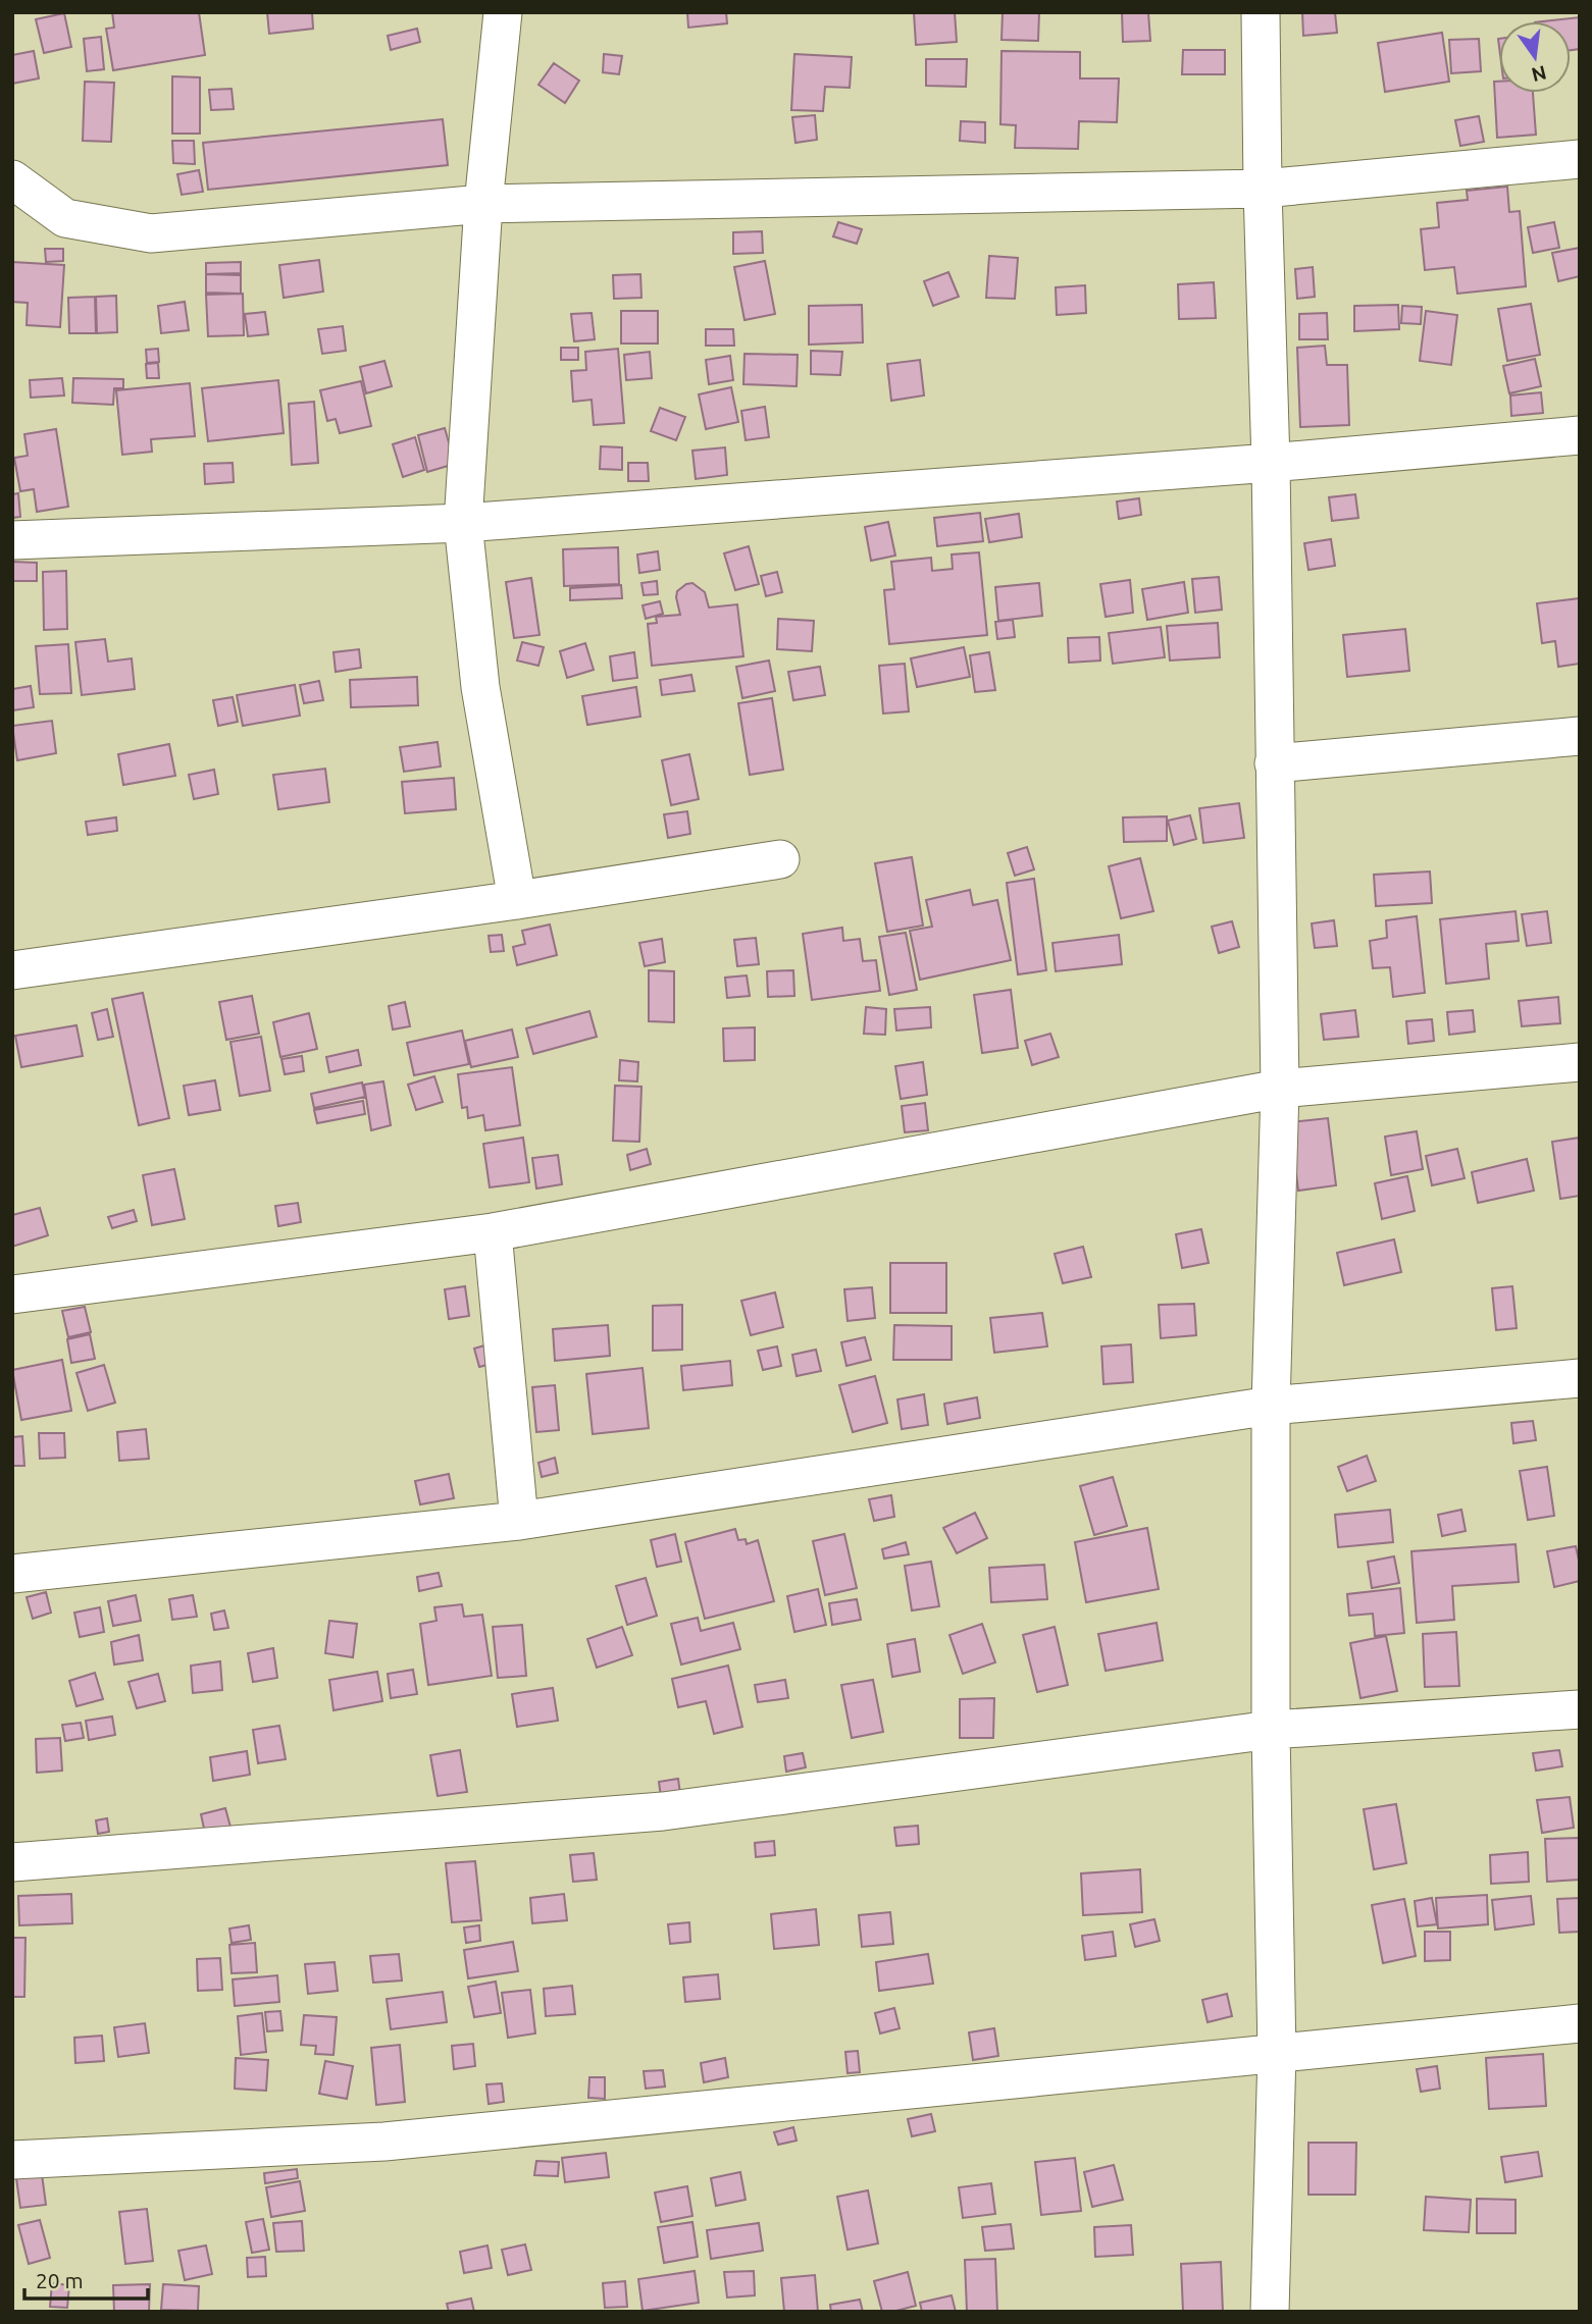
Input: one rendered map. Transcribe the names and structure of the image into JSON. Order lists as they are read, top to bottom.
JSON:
{
  "scale_bar": "20 m",
  "north": "bottom"
}
